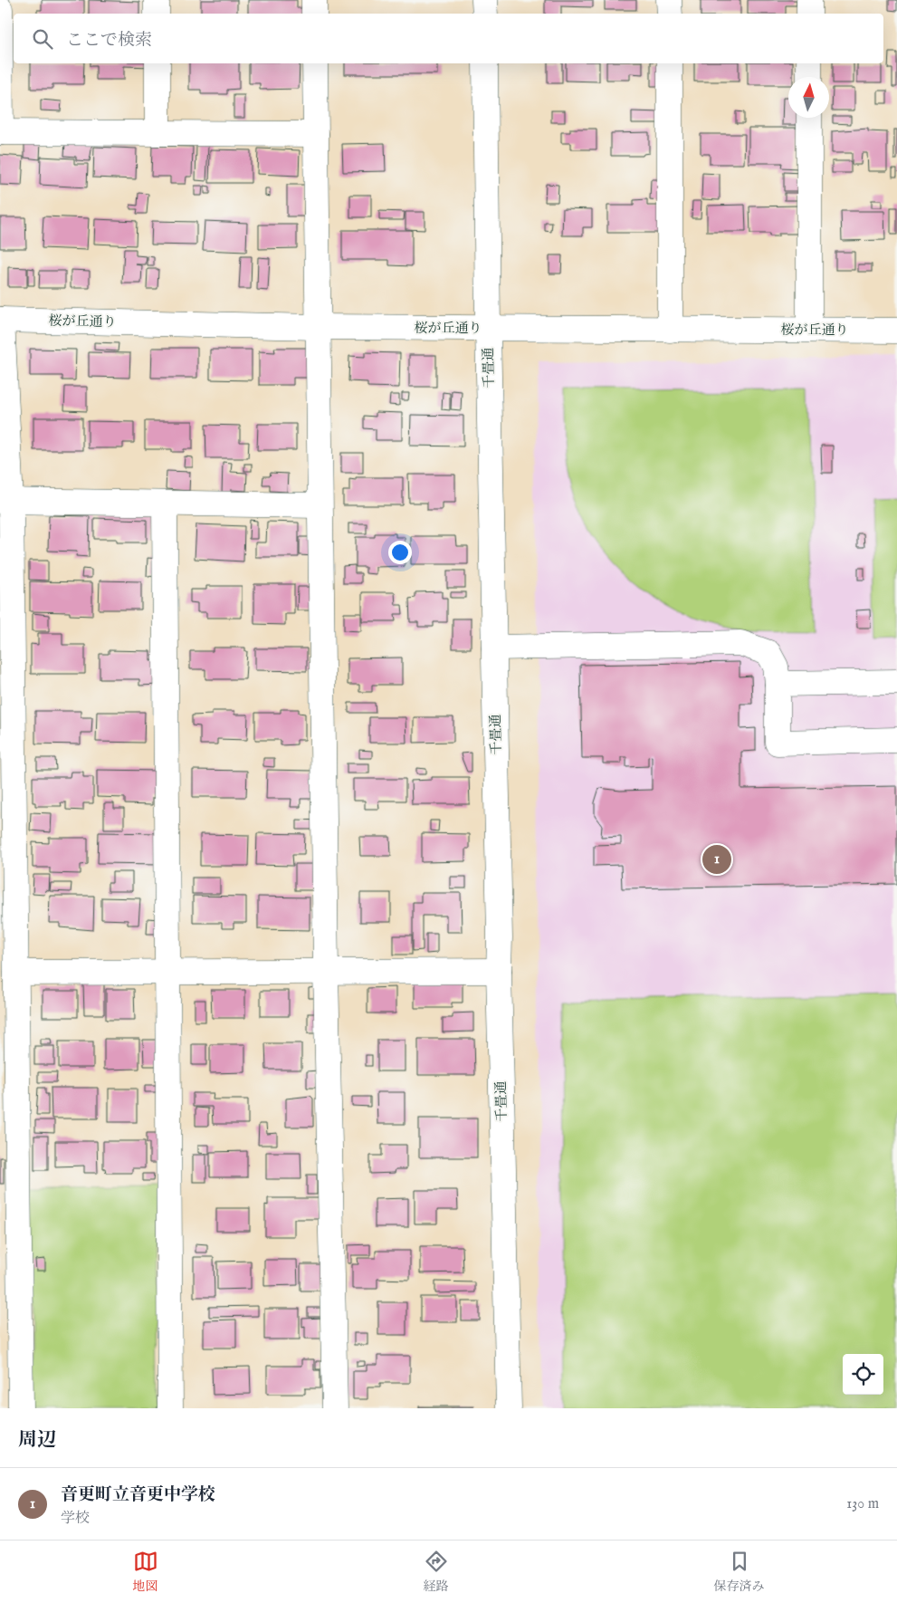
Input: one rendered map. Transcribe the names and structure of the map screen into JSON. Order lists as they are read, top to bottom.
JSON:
{
  "streets": {
    "street": ["桜が丘通り", "千畳通"]
  },
  "crossings": [
    ["桜が丘通り", "千畳通"]
  ],
  "north": "top",
  "page": {
    "search": "ここで検索",
    "pins": "1",
    "heading": "周辺",
    "list": [
      {
        "mark": "1",
        "name": "音更町立音更中学校",
        "note": "学校",
        "value": "130 m"
      }
    ],
    "nav": ["地図", "経路", "保存済み"]
  }
}
